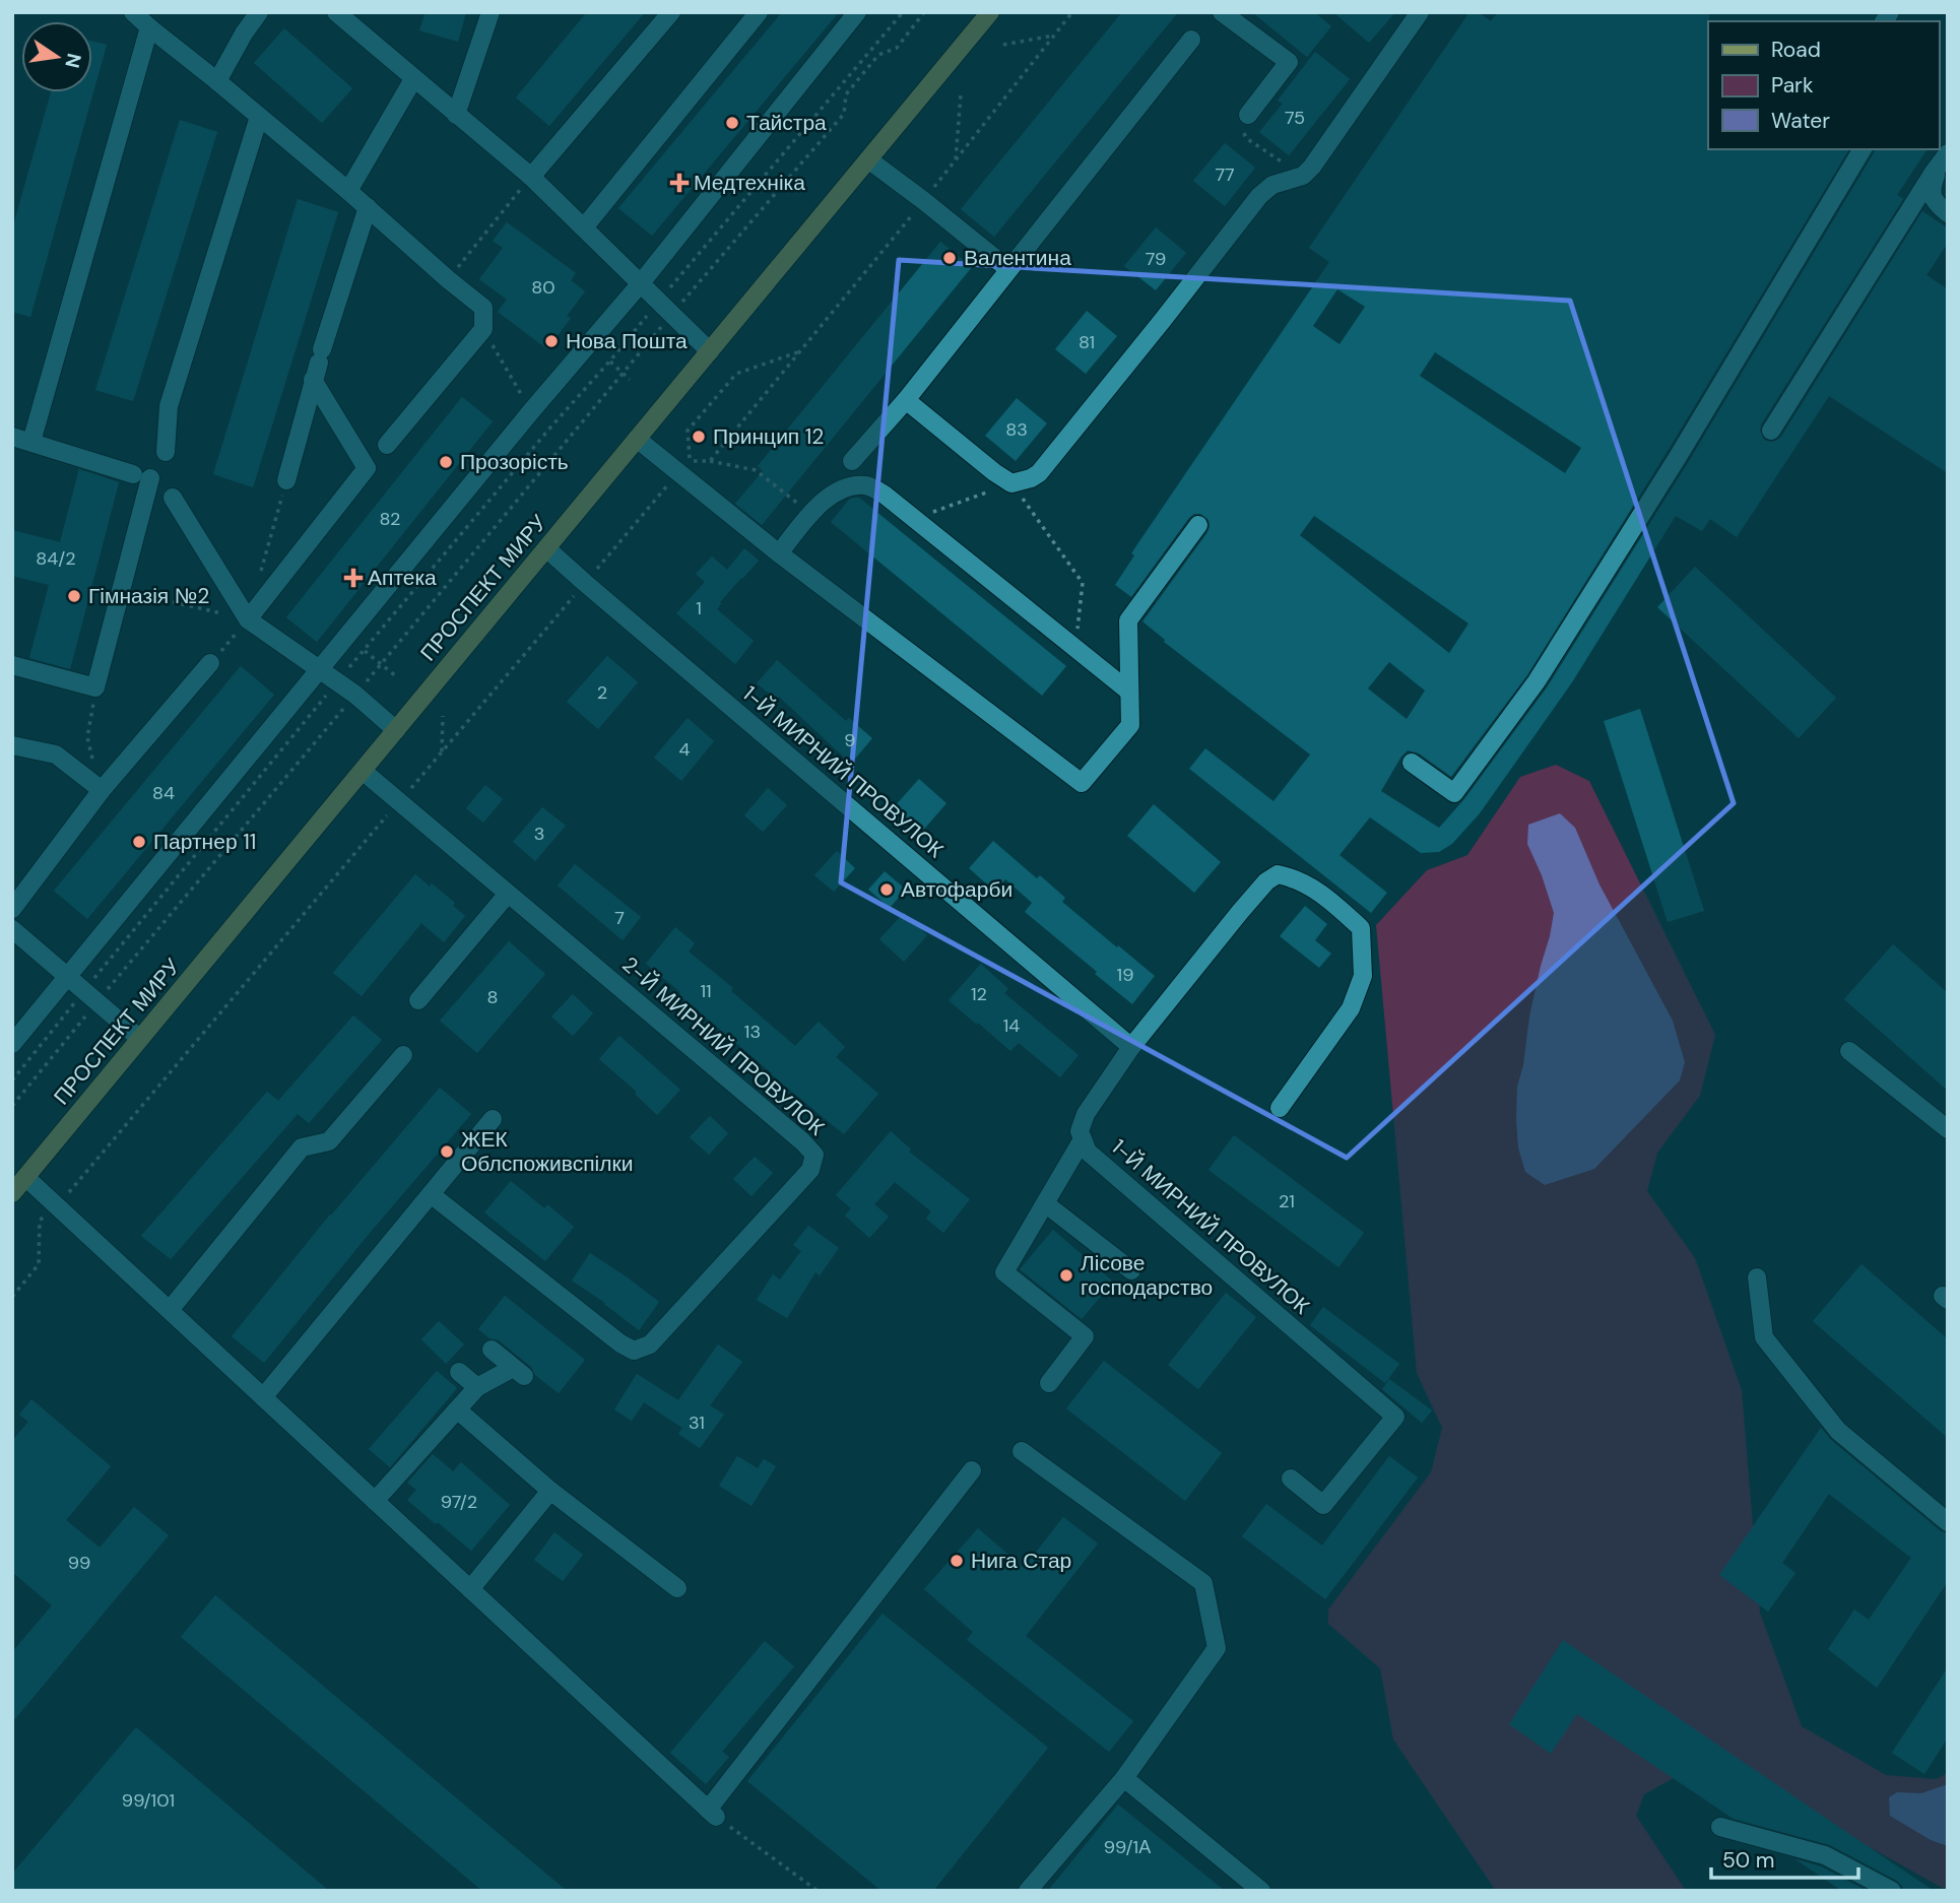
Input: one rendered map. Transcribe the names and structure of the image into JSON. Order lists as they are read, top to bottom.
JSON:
{
  "streets": {
    "main road": ["ПРОСПЕКТ МИРУ"],
    "street": ["1-Й МИРНИЙ ПРОВУЛОК", "2-Й МИРНИЙ ПРОВУЛОК"]
  },
  "crossings": [
    ["ПРОСПЕКТ МИРУ", "1-Й МИРНИЙ ПРОВУЛОК"],
    ["ПРОСПЕКТ МИРУ", "2-Й МИРНИЙ ПРОВУЛОК"]
  ],
  "places": {
    "other": [
      "Тайстра",
      "Валентина",
      "Нова Пошта",
      "Принцип 12",
      "Прозорість",
      "Гімназія №2",
      "Партнер 11",
      "Автофарби",
      "ЖЕК Облспоживспілки",
      "Лісове господарство",
      "Нига Стар"
    ],
    "health": ["Медтехніка", "Аптека"]
  },
  "house_numbers": [
    "75",
    "77",
    "79",
    "80",
    "81",
    "83",
    "82",
    "84/2",
    "1",
    "2",
    "9",
    "4",
    "84",
    "3",
    "7",
    "19",
    "11",
    "12",
    "8",
    "14",
    "13",
    "21",
    "31",
    "97/2",
    "99",
    "99/101",
    "99/1А"
  ],
  "legend": ["Road", "Park", "Water"],
  "scale_bar": "50 m",
  "north": "right"
}
